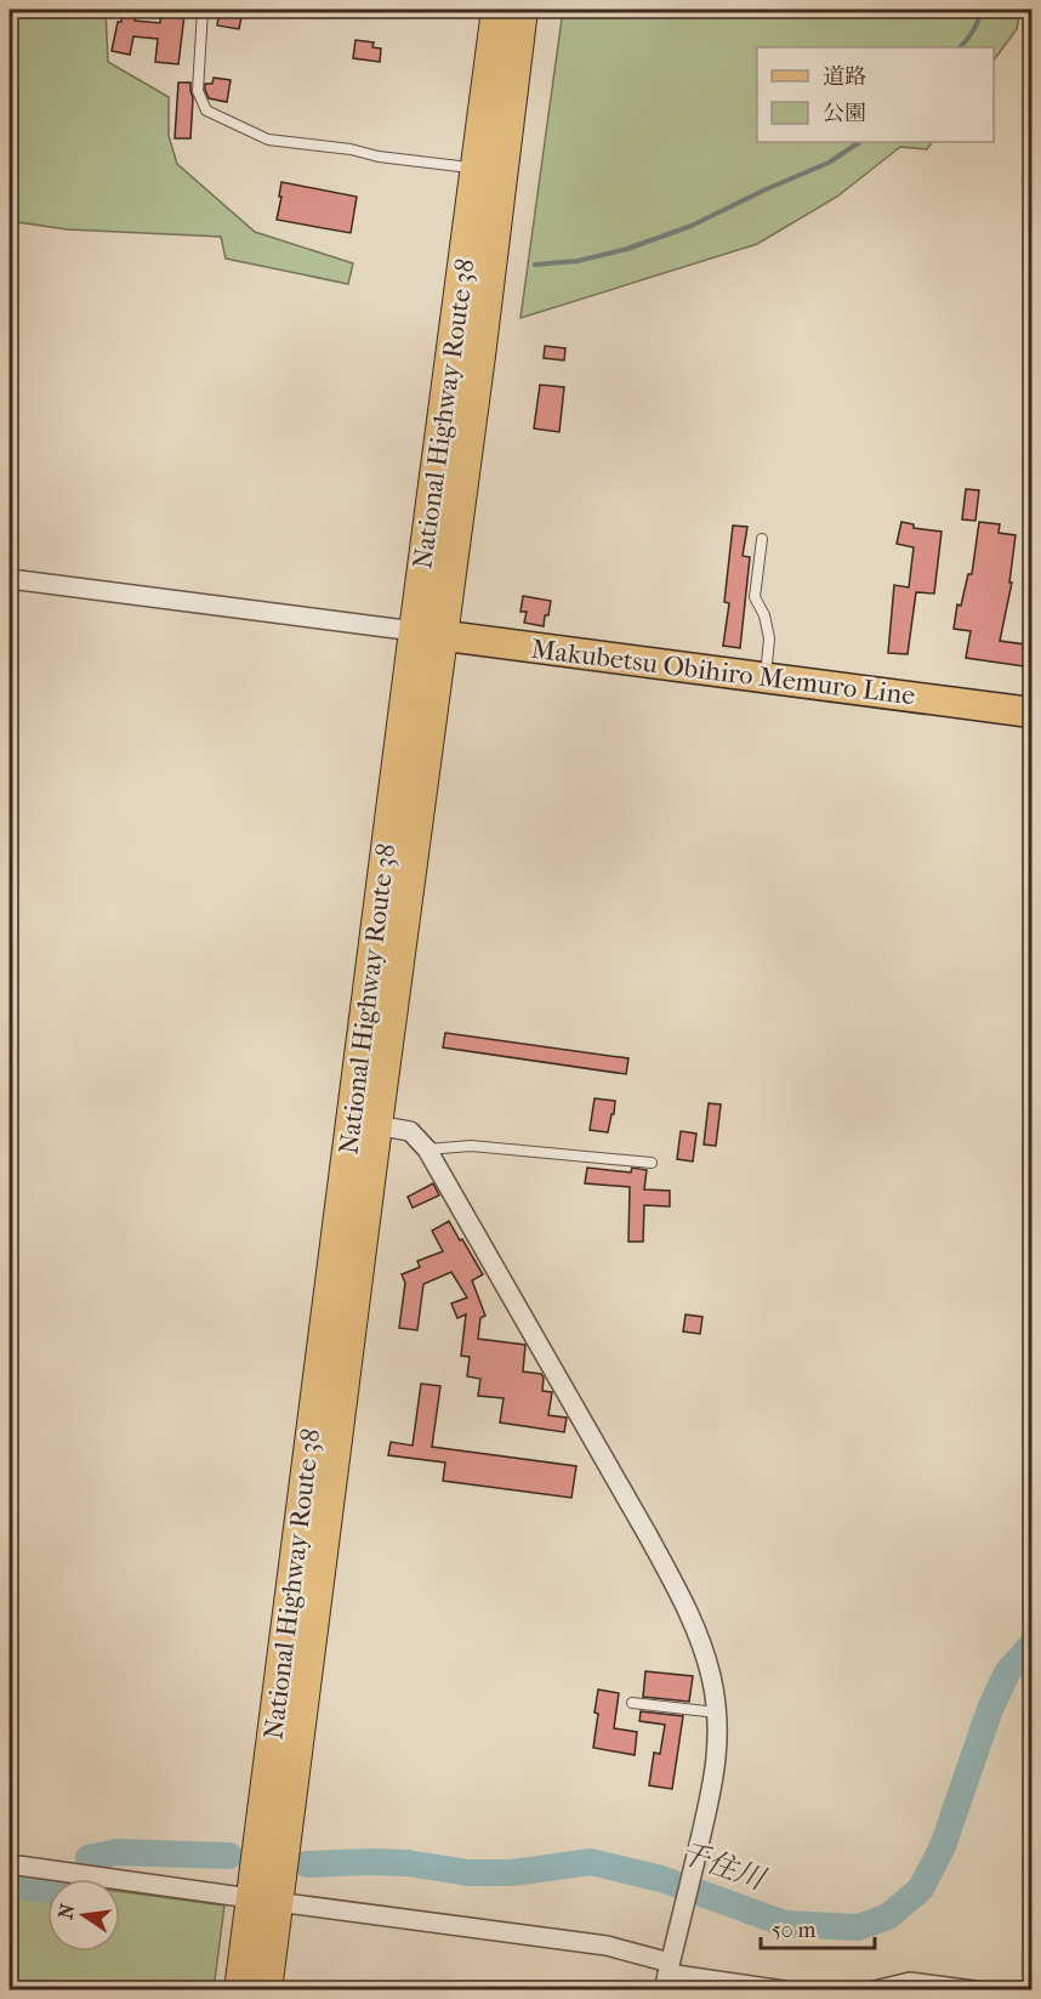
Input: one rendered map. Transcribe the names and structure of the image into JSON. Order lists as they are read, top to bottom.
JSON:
{
  "streets": {
    "highway": ["National Highway Route 38"],
    "main road": ["Makubetsu Obihiro Memuro Line"]
  },
  "crossings": [
    ["National Highway Route 38", "Makubetsu Obihiro Memuro Line"]
  ],
  "water": ["千住川"],
  "legend": ["道路", "公園"],
  "scale_bar": "50 m",
  "north": "left"
}
